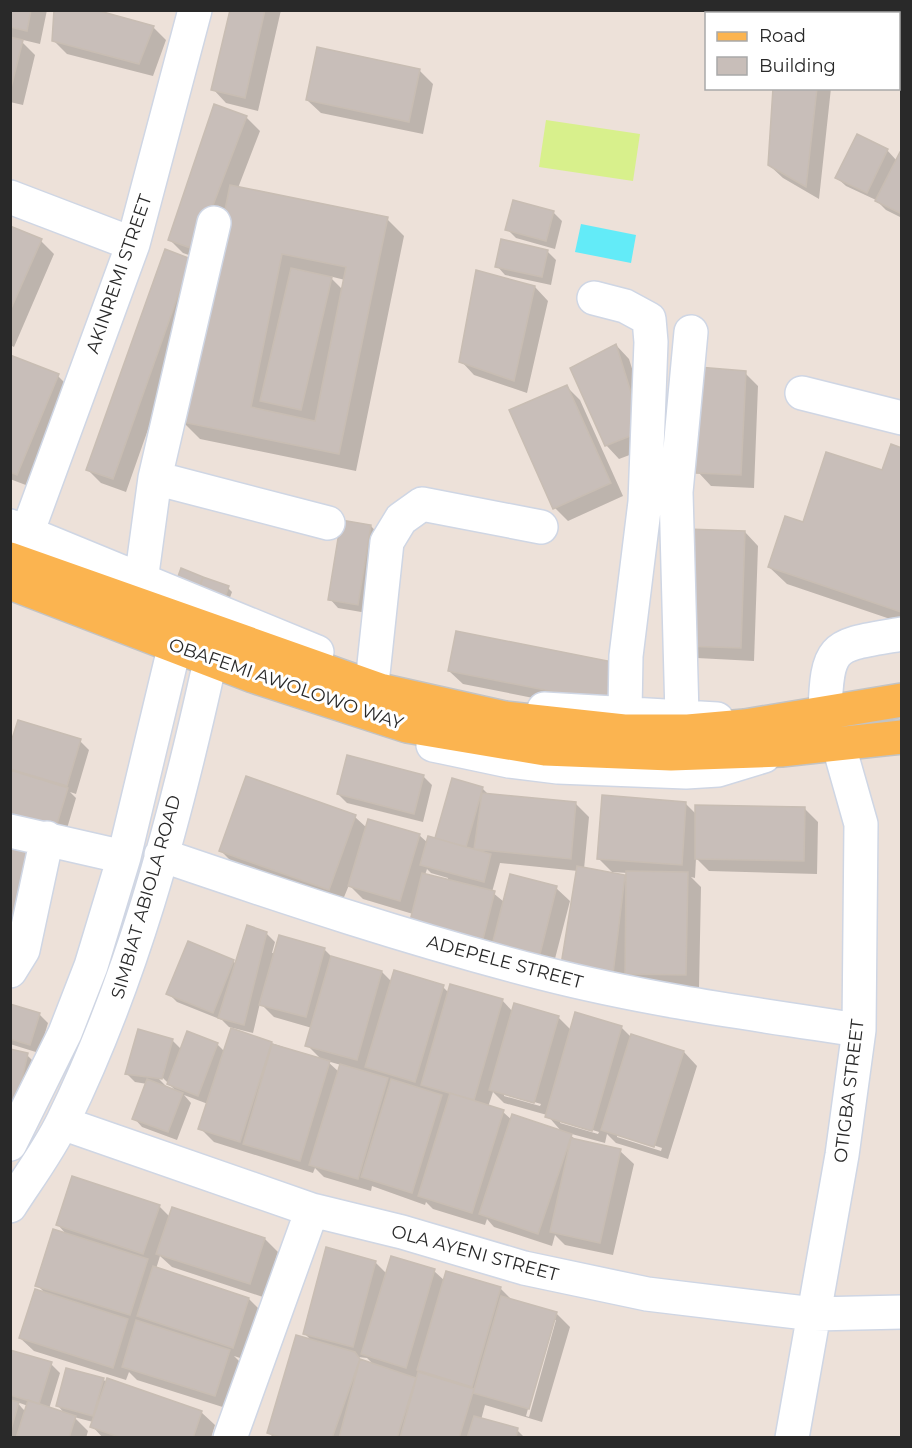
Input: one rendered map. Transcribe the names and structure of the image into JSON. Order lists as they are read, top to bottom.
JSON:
{
  "streets": {
    "main road": ["OBAFEMI AWOLOWO WAY"],
    "street": [
      "AKINREMI STREET",
      "SIMBIAT ABIOLA ROAD",
      "ADEPELE STREET",
      "OTIGBA STREET",
      "OLA AYENI STREET"
    ]
  },
  "crossings": [
    ["OBAFEMI AWOLOWO WAY", "OTIGBA STREET"],
    ["SIMBIAT ABIOLA ROAD", "ADEPELE STREET"],
    ["SIMBIAT ABIOLA ROAD", "OLA AYENI STREET"],
    ["ADEPELE STREET", "OTIGBA STREET"],
    ["OTIGBA STREET", "OLA AYENI STREET"]
  ],
  "legend": ["Road", "Building"]
}
